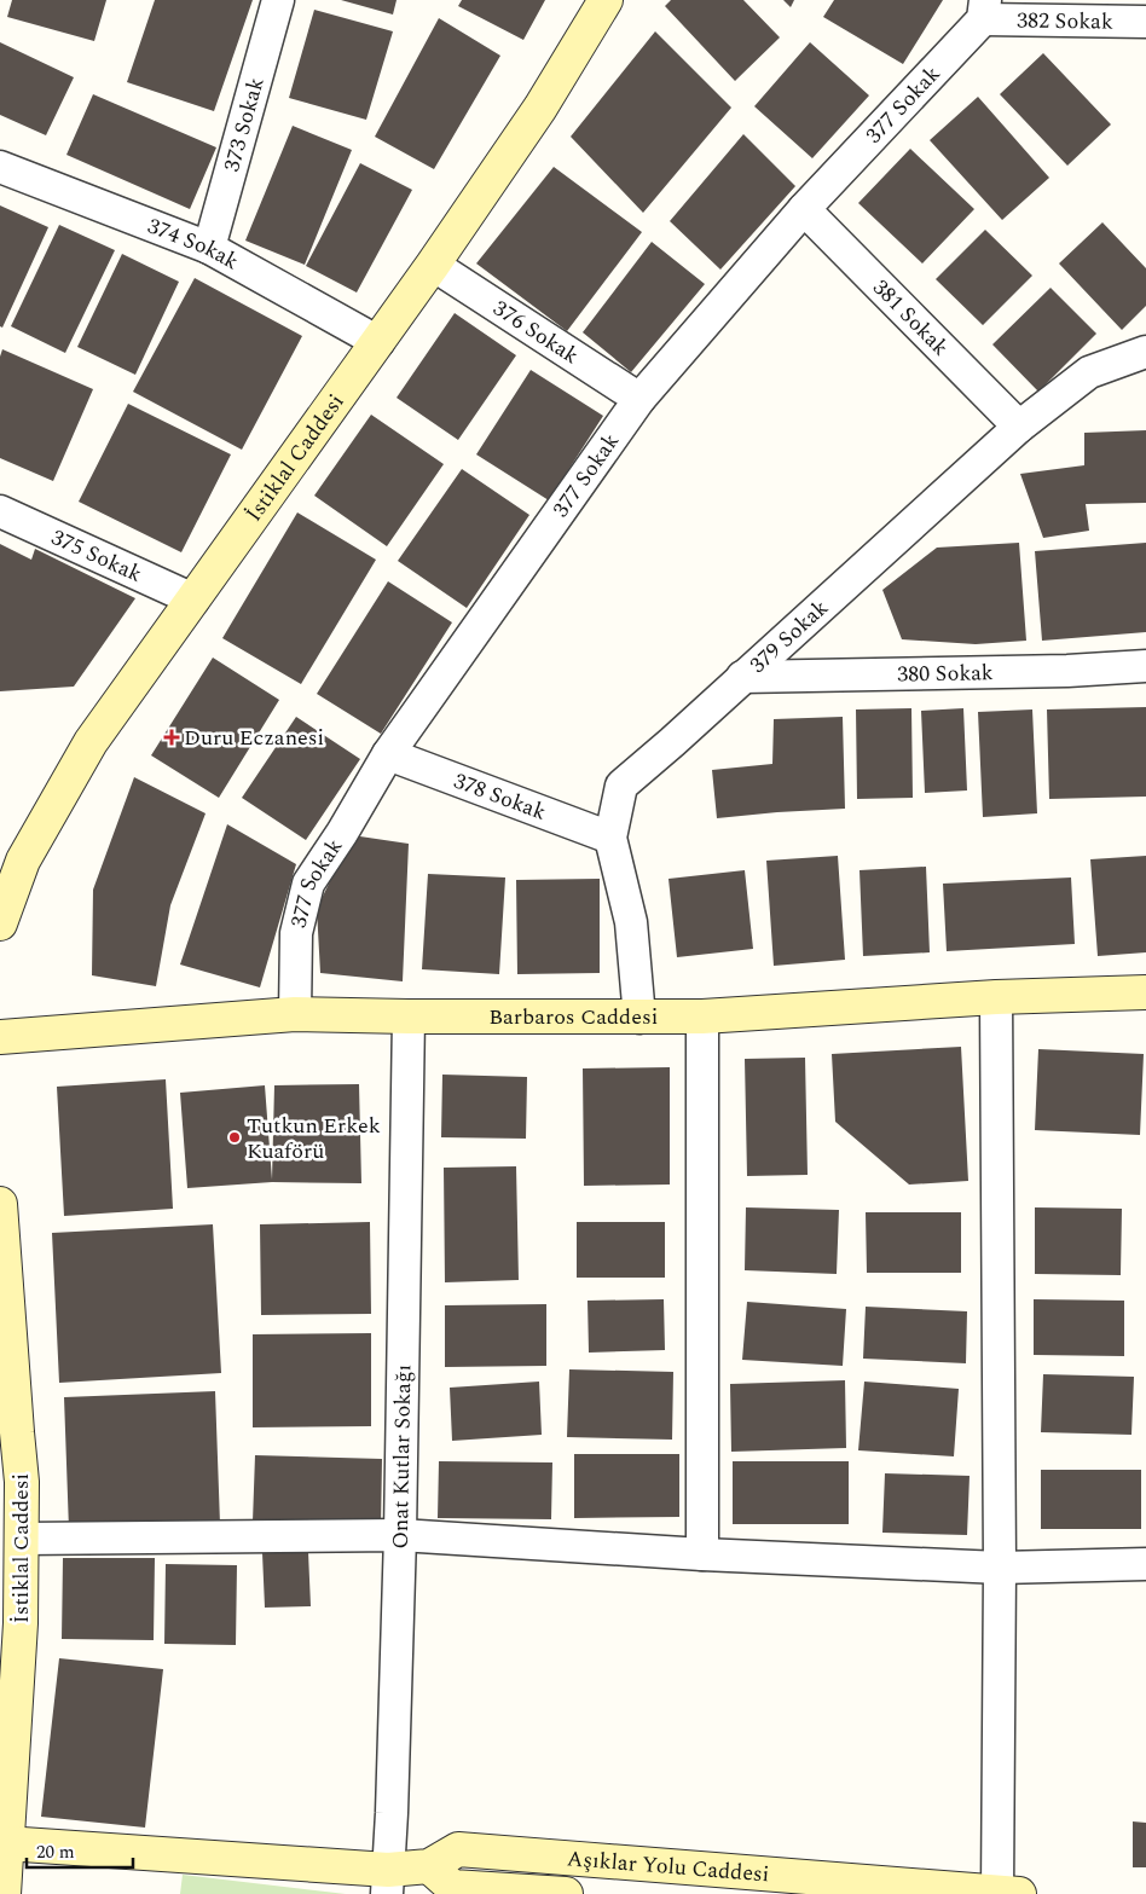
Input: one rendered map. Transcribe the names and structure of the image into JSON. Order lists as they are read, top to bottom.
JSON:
{
  "streets": {
    "street": [
      "382 Sokak",
      "377 Sokak",
      "373 Sokak",
      "374 Sokak",
      "381 Sokak",
      "376 Sokak",
      "İstiklal Caddesi",
      "375 Sokak",
      "379 Sokak",
      "380 Sokak",
      "378 Sokak",
      "Barbaros Caddesi",
      "Onat Kutlar Sokağı",
      "Aşıklar Yolu Caddesi"
    ]
  },
  "crossings": [
    ["382 Sokak", "377 Sokak"],
    ["377 Sokak", "381 Sokak"],
    ["377 Sokak", "376 Sokak"],
    ["377 Sokak", "378 Sokak"],
    ["377 Sokak", "Barbaros Caddesi"],
    ["373 Sokak", "374 Sokak"],
    ["374 Sokak", "İstiklal Caddesi"],
    ["381 Sokak", "379 Sokak"],
    ["376 Sokak", "İstiklal Caddesi"],
    ["İstiklal Caddesi", "375 Sokak"],
    ["İstiklal Caddesi", "Aşıklar Yolu Caddesi"],
    ["379 Sokak", "380 Sokak"],
    ["379 Sokak", "378 Sokak"],
    ["379 Sokak", "Barbaros Caddesi"],
    ["Barbaros Caddesi", "Onat Kutlar Sokağı"],
    ["Onat Kutlar Sokağı", "Aşıklar Yolu Caddesi"]
  ],
  "places": {
    "health": ["Duru Eczanesi"],
    "other": ["Tutkun Erkek Kuaförü"]
  },
  "scale_bar": "20 m"
}
